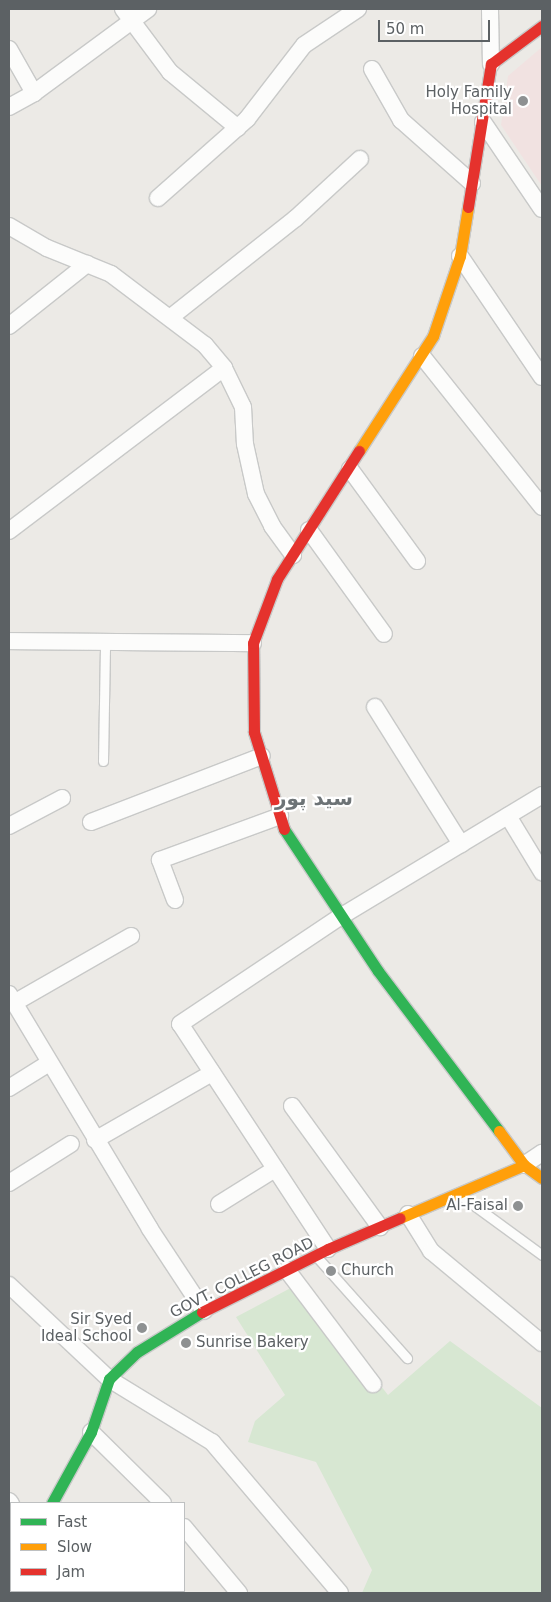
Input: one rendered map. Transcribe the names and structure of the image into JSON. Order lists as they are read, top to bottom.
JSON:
{
  "streets": {
    "main road": ["GOVT. COLLEG ROAD"]
  },
  "districts": ["سید پور"],
  "places": [
    "Holy Family Hospital",
    "Al-Faisal",
    "Church",
    "Sir Syed Ideal School",
    "Sunrise Bakery"
  ],
  "legend": ["Fast", "Slow", "Jam"],
  "scale_bar": "50 m"
}
